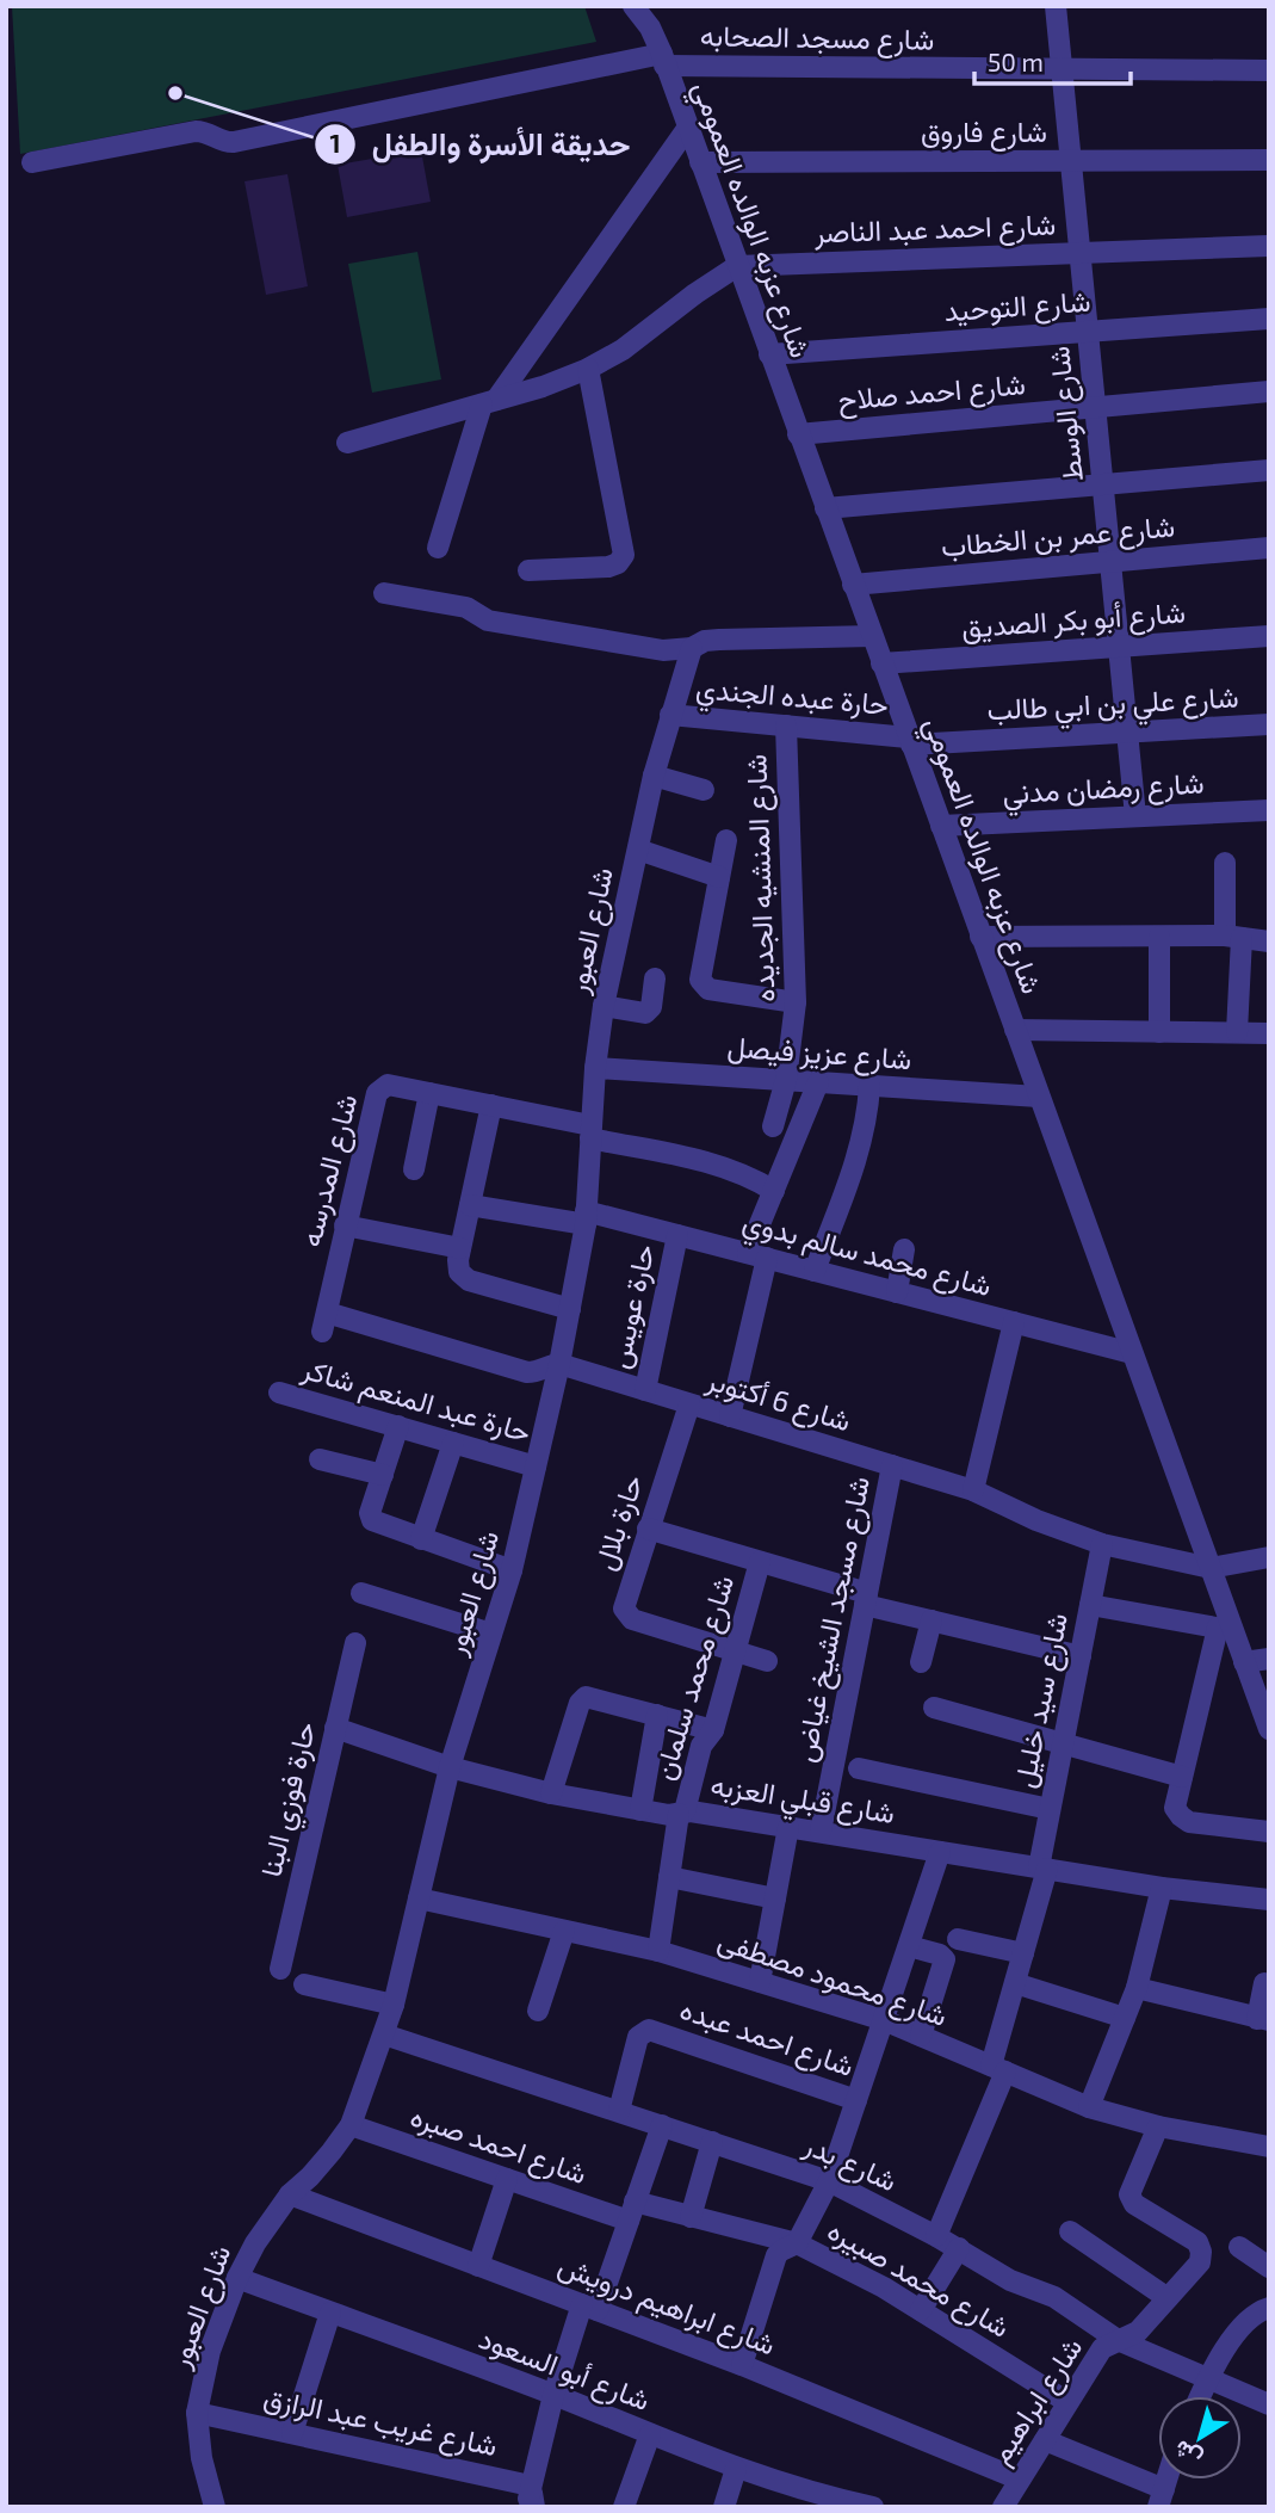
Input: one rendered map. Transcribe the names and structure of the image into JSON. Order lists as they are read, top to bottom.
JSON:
{
  "streets": {
    "street": [
      "شارع مسجد الصحابه",
      "شارع فاروق",
      "شارع عزبه الوالده العمومي",
      "شارع احمد عبد الناصر",
      "شارع التوحيد",
      "شارع احمد صلاح",
      "شارع الوسط",
      "شارع عمر بن الخطاب",
      "شارع أبو بكر الصديق",
      "حارة عبده الجندي",
      "شارع علي بن ابي طالب",
      "شارع رمضان مدني",
      "شارع المنشيه الجديده",
      "شارع العبور",
      "شارع عزيز فيصل",
      "شارع المدرسه",
      "شارع محمد سالم بدوي",
      "حارة عويس",
      "حارة عبد المنعم شاكر",
      "شارع 6 أكتوبر",
      "حارة بلال",
      "شارع مسجد الشيخ غياض",
      "شارع محمد سلمان",
      "شارع سيد خليل",
      "حارة فوزي البنا",
      "شارع قبلي العزبه",
      "شارع محمود مصطفى",
      "شارع احمد عبده",
      "شارع احمد صبره",
      "شارع بدر",
      "شارع محمد صبيره",
      "شارع ابراهيم درويش",
      "شارع أبو السعود",
      "شارع ابراهيم",
      "شارع غريب عبد الرازق"
    ]
  },
  "crossings": [
    ["شارع مسجد الصحابه", "شارع عزبه الوالده العمومي"],
    ["شارع مسجد الصحابه", "شارع الوسط"],
    ["شارع فاروق", "شارع عزبه الوالده العمومي"],
    ["شارع فاروق", "شارع الوسط"],
    ["شارع عزبه الوالده العمومي", "شارع احمد عبد الناصر"],
    ["شارع عزبه الوالده العمومي", "شارع التوحيد"],
    ["شارع عزبه الوالده العمومي", "شارع احمد صلاح"],
    ["شارع عزبه الوالده العمومي", "شارع عمر بن الخطاب"],
    ["شارع عزبه الوالده العمومي", "شارع أبو بكر الصديق"],
    ["شارع عزبه الوالده العمومي", "حارة عبده الجندي"],
    ["شارع عزبه الوالده العمومي", "شارع علي بن ابي طالب"],
    ["شارع عزبه الوالده العمومي", "شارع رمضان مدني"],
    ["شارع عزبه الوالده العمومي", "شارع عزيز فيصل"],
    ["شارع عزبه الوالده العمومي", "شارع محمد سالم بدوي"],
    ["شارع عزبه الوالده العمومي", "شارع 6 أكتوبر"],
    ["شارع احمد عبد الناصر", "شارع الوسط"],
    ["شارع التوحيد", "شارع الوسط"],
    ["شارع احمد صلاح", "شارع الوسط"],
    ["شارع الوسط", "شارع عمر بن الخطاب"],
    ["شارع الوسط", "شارع أبو بكر الصديق"],
    ["شارع الوسط", "شارع علي بن ابي طالب"],
    ["شارع الوسط", "شارع رمضان مدني"],
    ["حارة عبده الجندي", "شارع علي بن ابي طالب"],
    ["حارة عبده الجندي", "شارع المنشيه الجديده"],
    ["حارة عبده الجندي", "شارع العبور"],
    ["شارع المنشيه الجديده", "شارع عزيز فيصل"],
    ["شارع العبور", "شارع عزيز فيصل"],
    ["شارع العبور", "شارع المدرسه"],
    ["شارع العبور", "شارع محمد سالم بدوي"],
    ["شارع العبور", "حارة عبد المنعم شاكر"],
    ["شارع العبور", "شارع 6 أكتوبر"],
    ["شارع العبور", "شارع قبلي العزبه"],
    ["شارع العبور", "شارع محمود مصطفى"],
    ["شارع العبور", "شارع احمد صبره"],
    ["شارع العبور", "شارع بدر"],
    ["شارع العبور", "شارع ابراهيم درويش"],
    ["شارع العبور", "شارع أبو السعود"],
    ["شارع العبور", "شارع غريب عبد الرازق"],
    ["شارع المدرسه", "شارع 6 أكتوبر"],
    ["شارع محمد سالم بدوي", "حارة عويس"],
    ["حارة عويس", "شارع 6 أكتوبر"],
    ["شارع 6 أكتوبر", "حارة بلال"],
    ["شارع 6 أكتوبر", "شارع مسجد الشيخ غياض"],
    ["شارع 6 أكتوبر", "شارع سيد خليل"],
    ["حارة بلال", "شارع محمد سلمان"],
    ["شارع مسجد الشيخ غياض", "شارع قبلي العزبه"],
    ["شارع محمد سلمان", "شارع قبلي العزبه"],
    ["شارع محمد سلمان", "شارع محمود مصطفى"],
    ["شارع سيد خليل", "شارع قبلي العزبه"],
    ["شارع سيد خليل", "شارع محمود مصطفى"],
    ["شارع سيد خليل", "شارع بدر"],
    ["حارة فوزي البنا", "شارع قبلي العزبه"],
    ["شارع محمود مصطفى", "شارع ابراهيم"],
    ["شارع احمد عبده", "شارع بدر"],
    ["شارع احمد صبره", "شارع محمد صبيره"],
    ["شارع بدر", "شارع ابراهيم"],
    ["شارع محمد صبيره", "شارع ابراهيم"],
    ["شارع ابراهيم درويش", "شارع ابراهيم"]
  ],
  "places": ["حديقة الأسرة والطفل"],
  "scale_bar": "50 m",
  "north": "bottom left"
}
